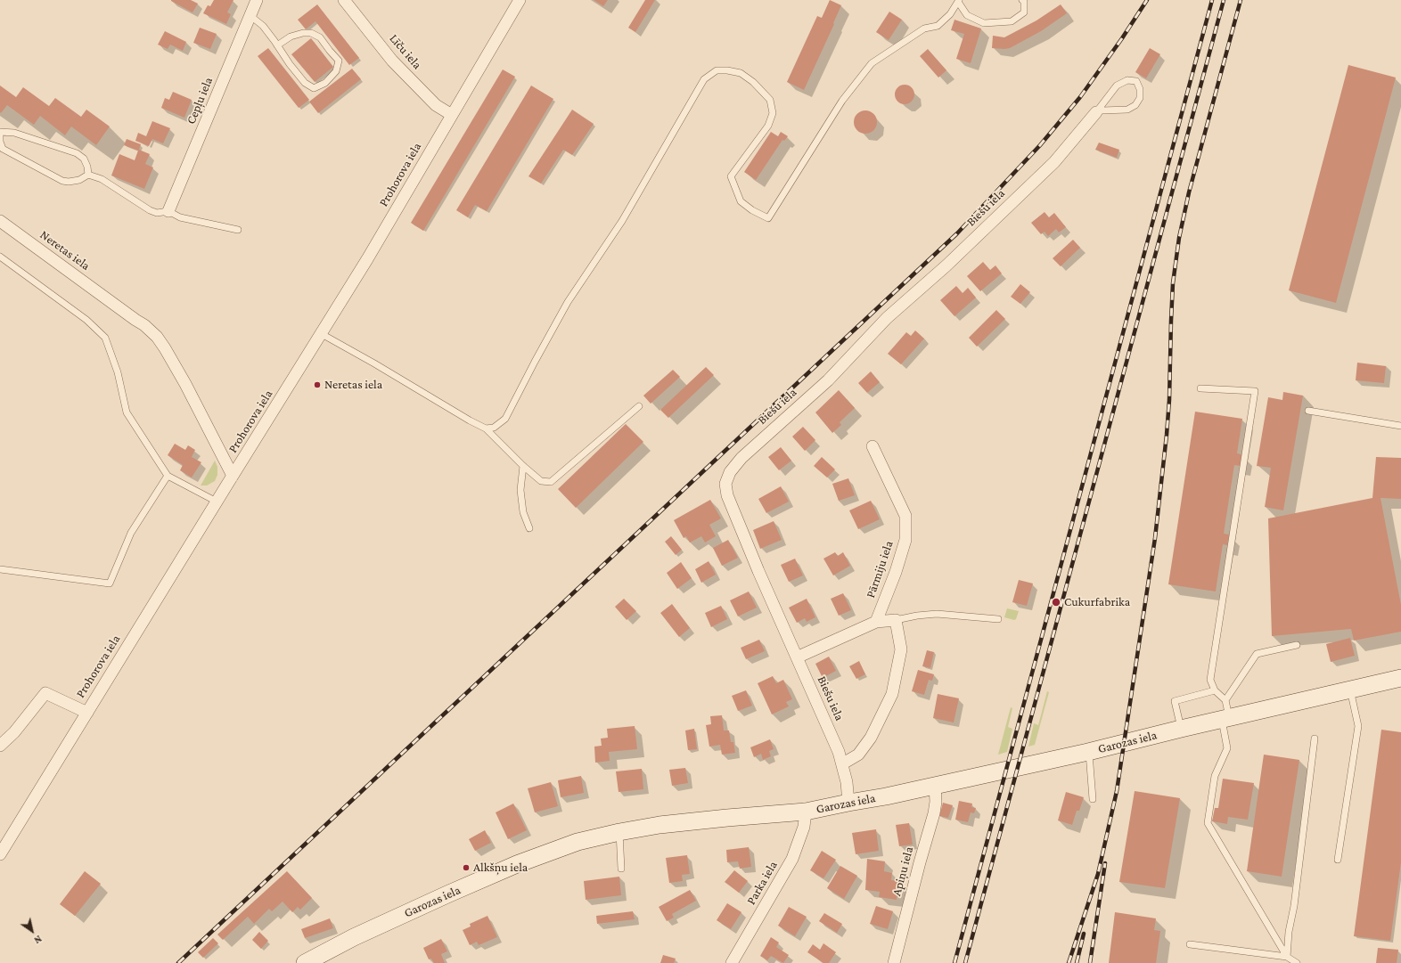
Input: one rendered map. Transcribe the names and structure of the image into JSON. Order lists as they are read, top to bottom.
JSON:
{
  "streets": {
    "main road": ["Garozas iela"],
    "street": [
      "Līču iela",
      "Cepļu iela",
      "Prohorova iela",
      "Biešu iela",
      "Neretas iela",
      "Pārmiju iela",
      "Apiņu iela",
      "Parka iela"
    ]
  },
  "crossings": [
    ["Līču iela", "Prohorova iela"],
    ["Prohorova iela", "Neretas iela"],
    ["Biešu iela", "Garozas iela"],
    ["Garozas iela", "Apiņu iela"],
    ["Garozas iela", "Parka iela"]
  ],
  "places": ["Neretas iela", "Cukurfabrika", "Alkšņu iela"],
  "north": "bottom right"
}
